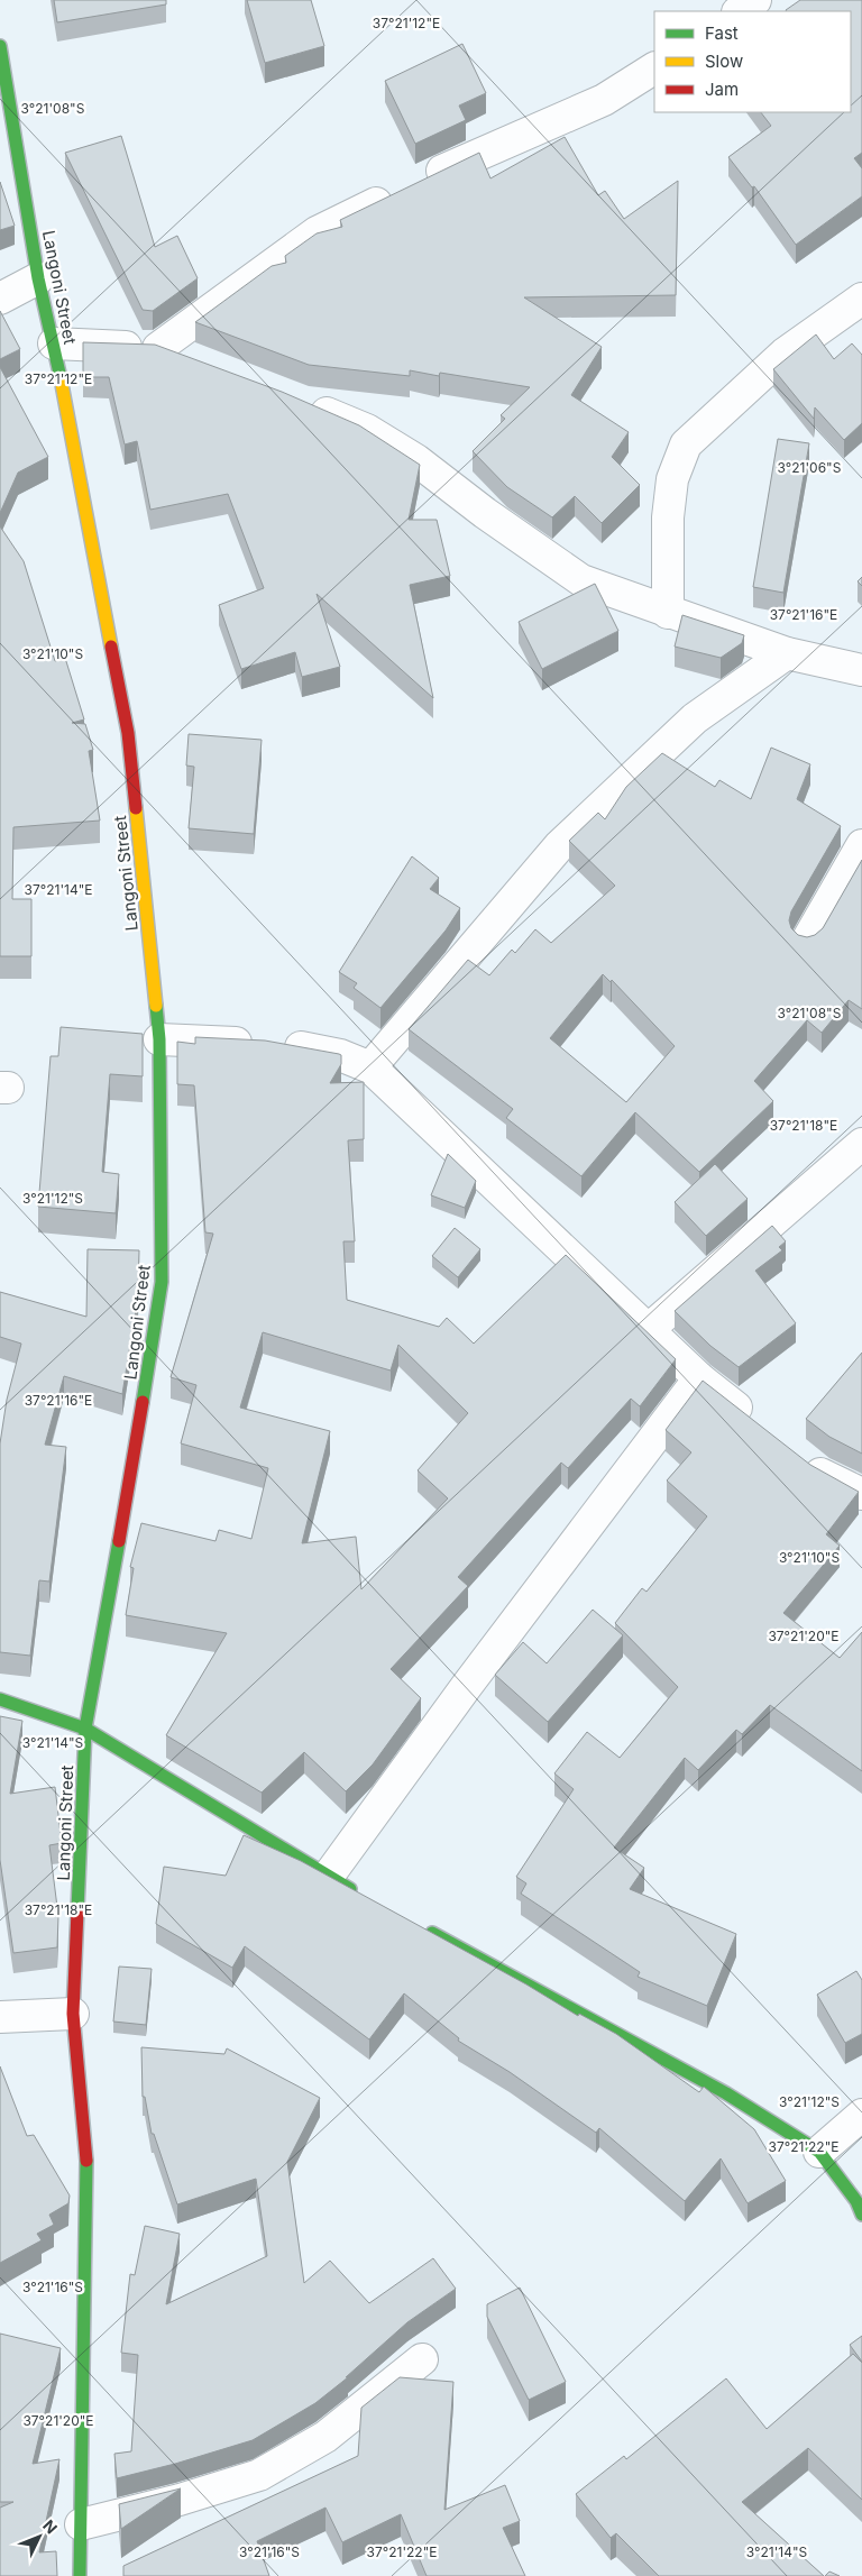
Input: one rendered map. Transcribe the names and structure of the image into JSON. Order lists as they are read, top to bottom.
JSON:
{
  "streets": {
    "street": ["Langoni Street"]
  },
  "legend": ["Fast", "Slow", "Jam"],
  "north": "top right",
  "coordinates": [
    "37°21'12\"E",
    "3°21'08\"S",
    "3°21'06\"S",
    "37°21'16\"E",
    "3°21'10\"S",
    "37°21'14\"E",
    "37°21'18\"E",
    "3°21'12\"S",
    "37°21'20\"E",
    "3°21'14\"S",
    "37°21'22\"E",
    "3°21'16\"S"
  ]
}
